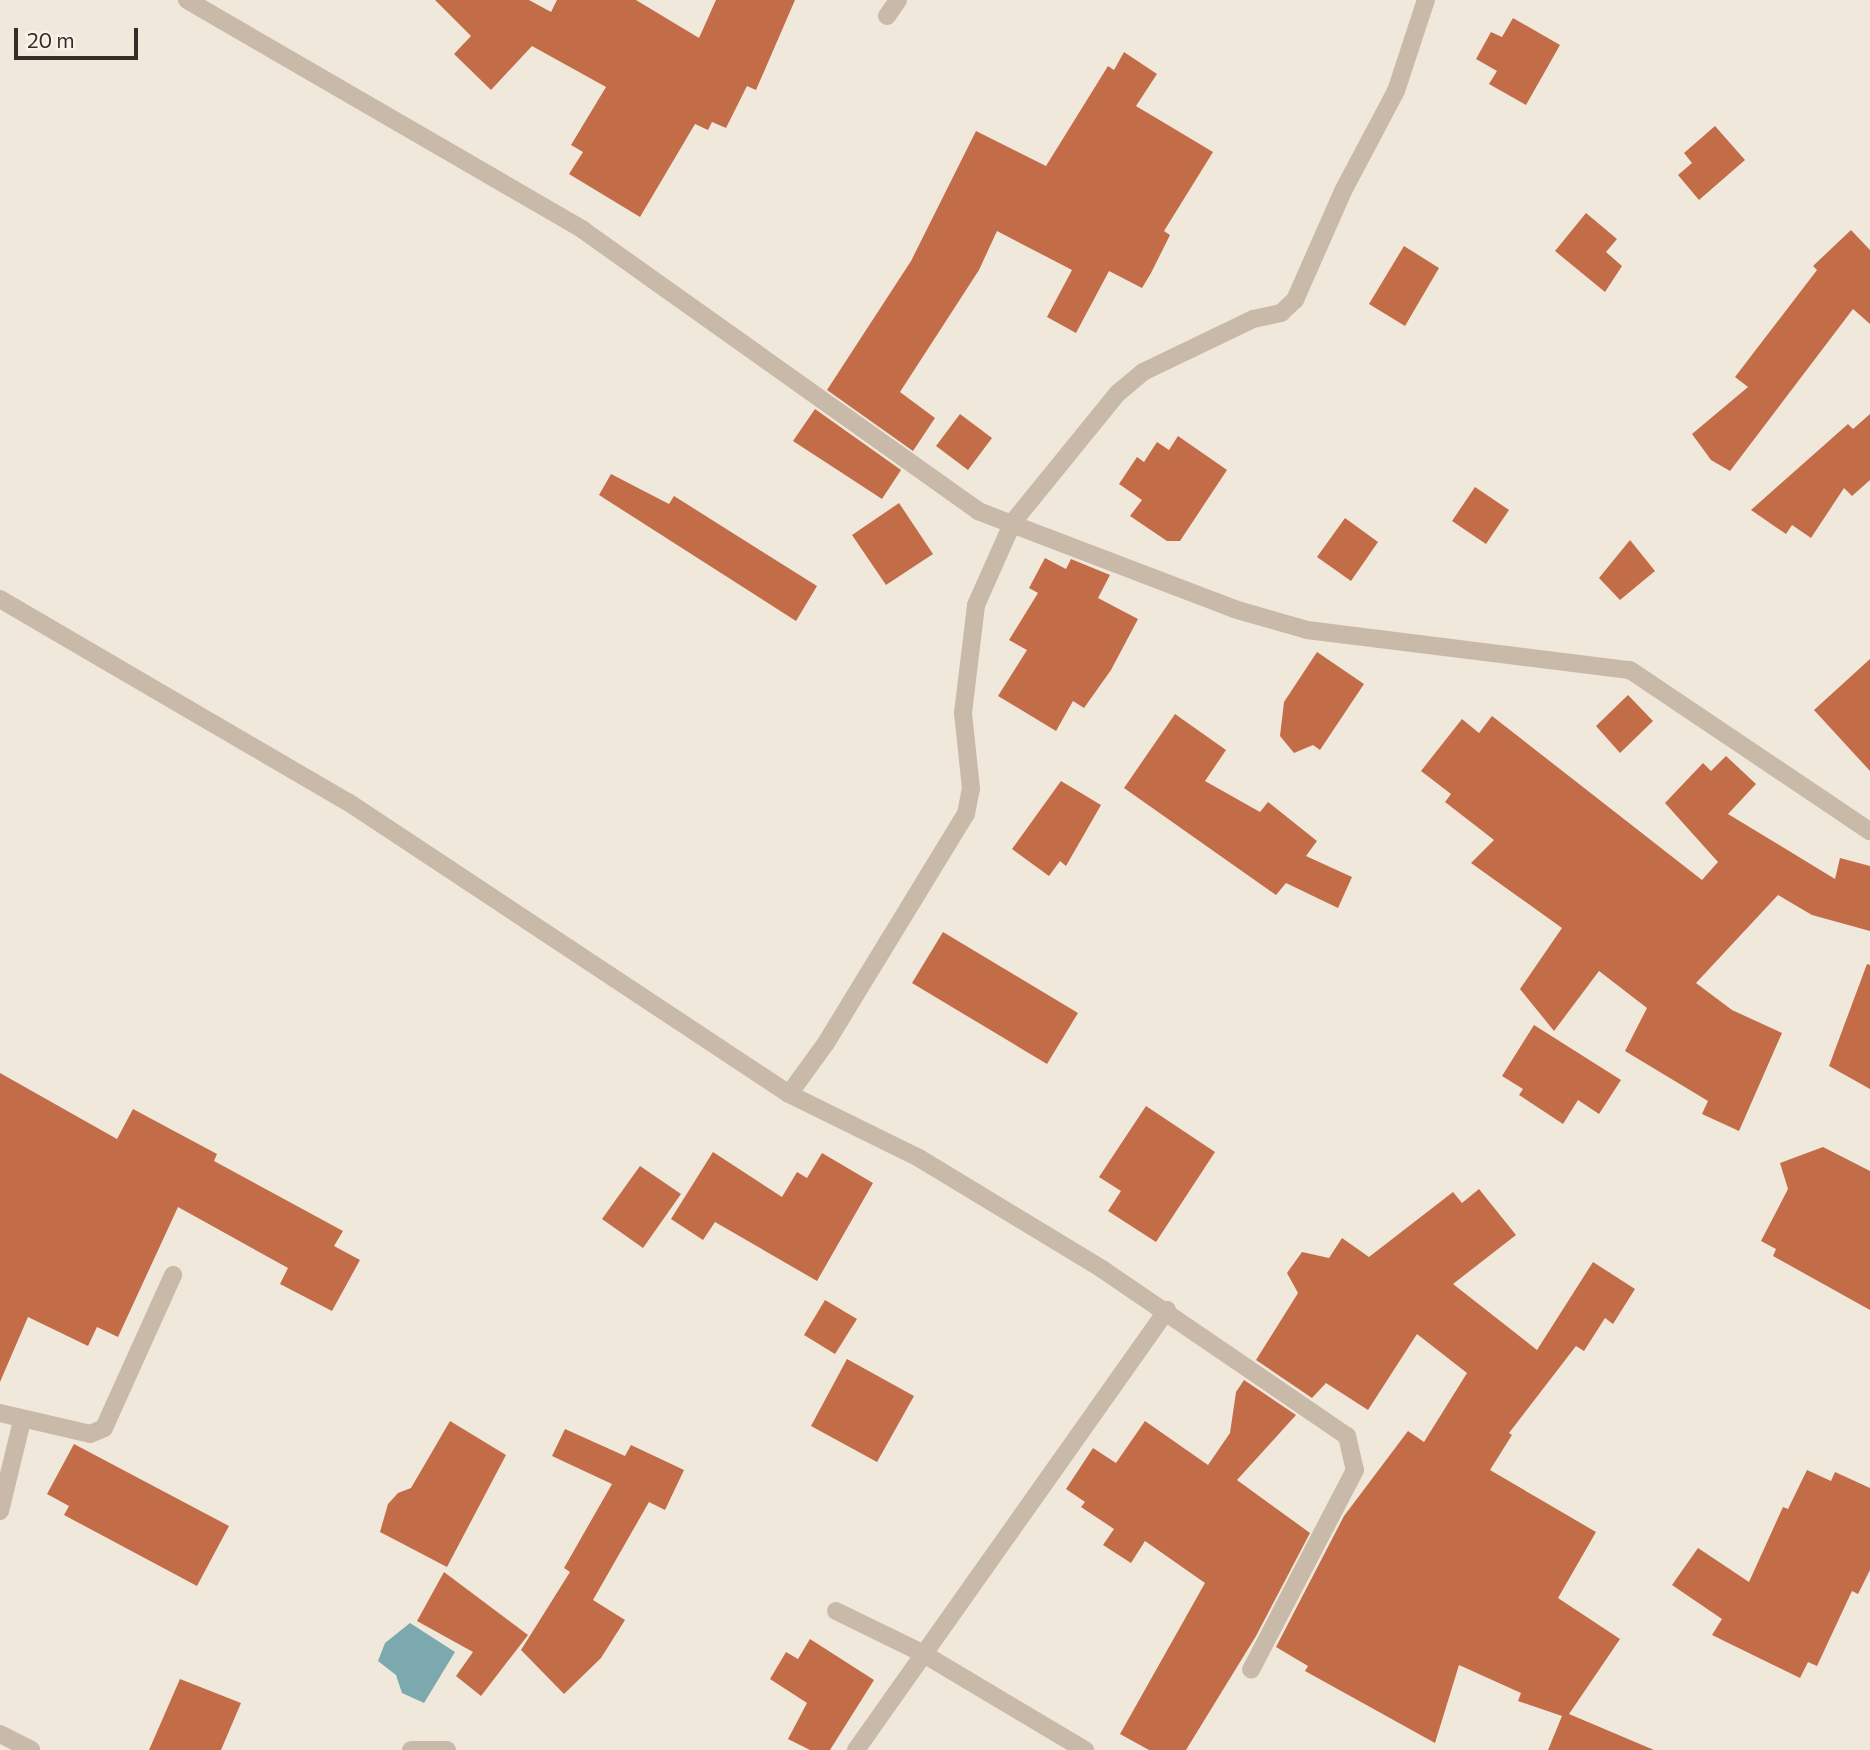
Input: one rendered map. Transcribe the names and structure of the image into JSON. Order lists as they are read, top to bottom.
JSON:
{
  "scale_bar": "20 m"
}
